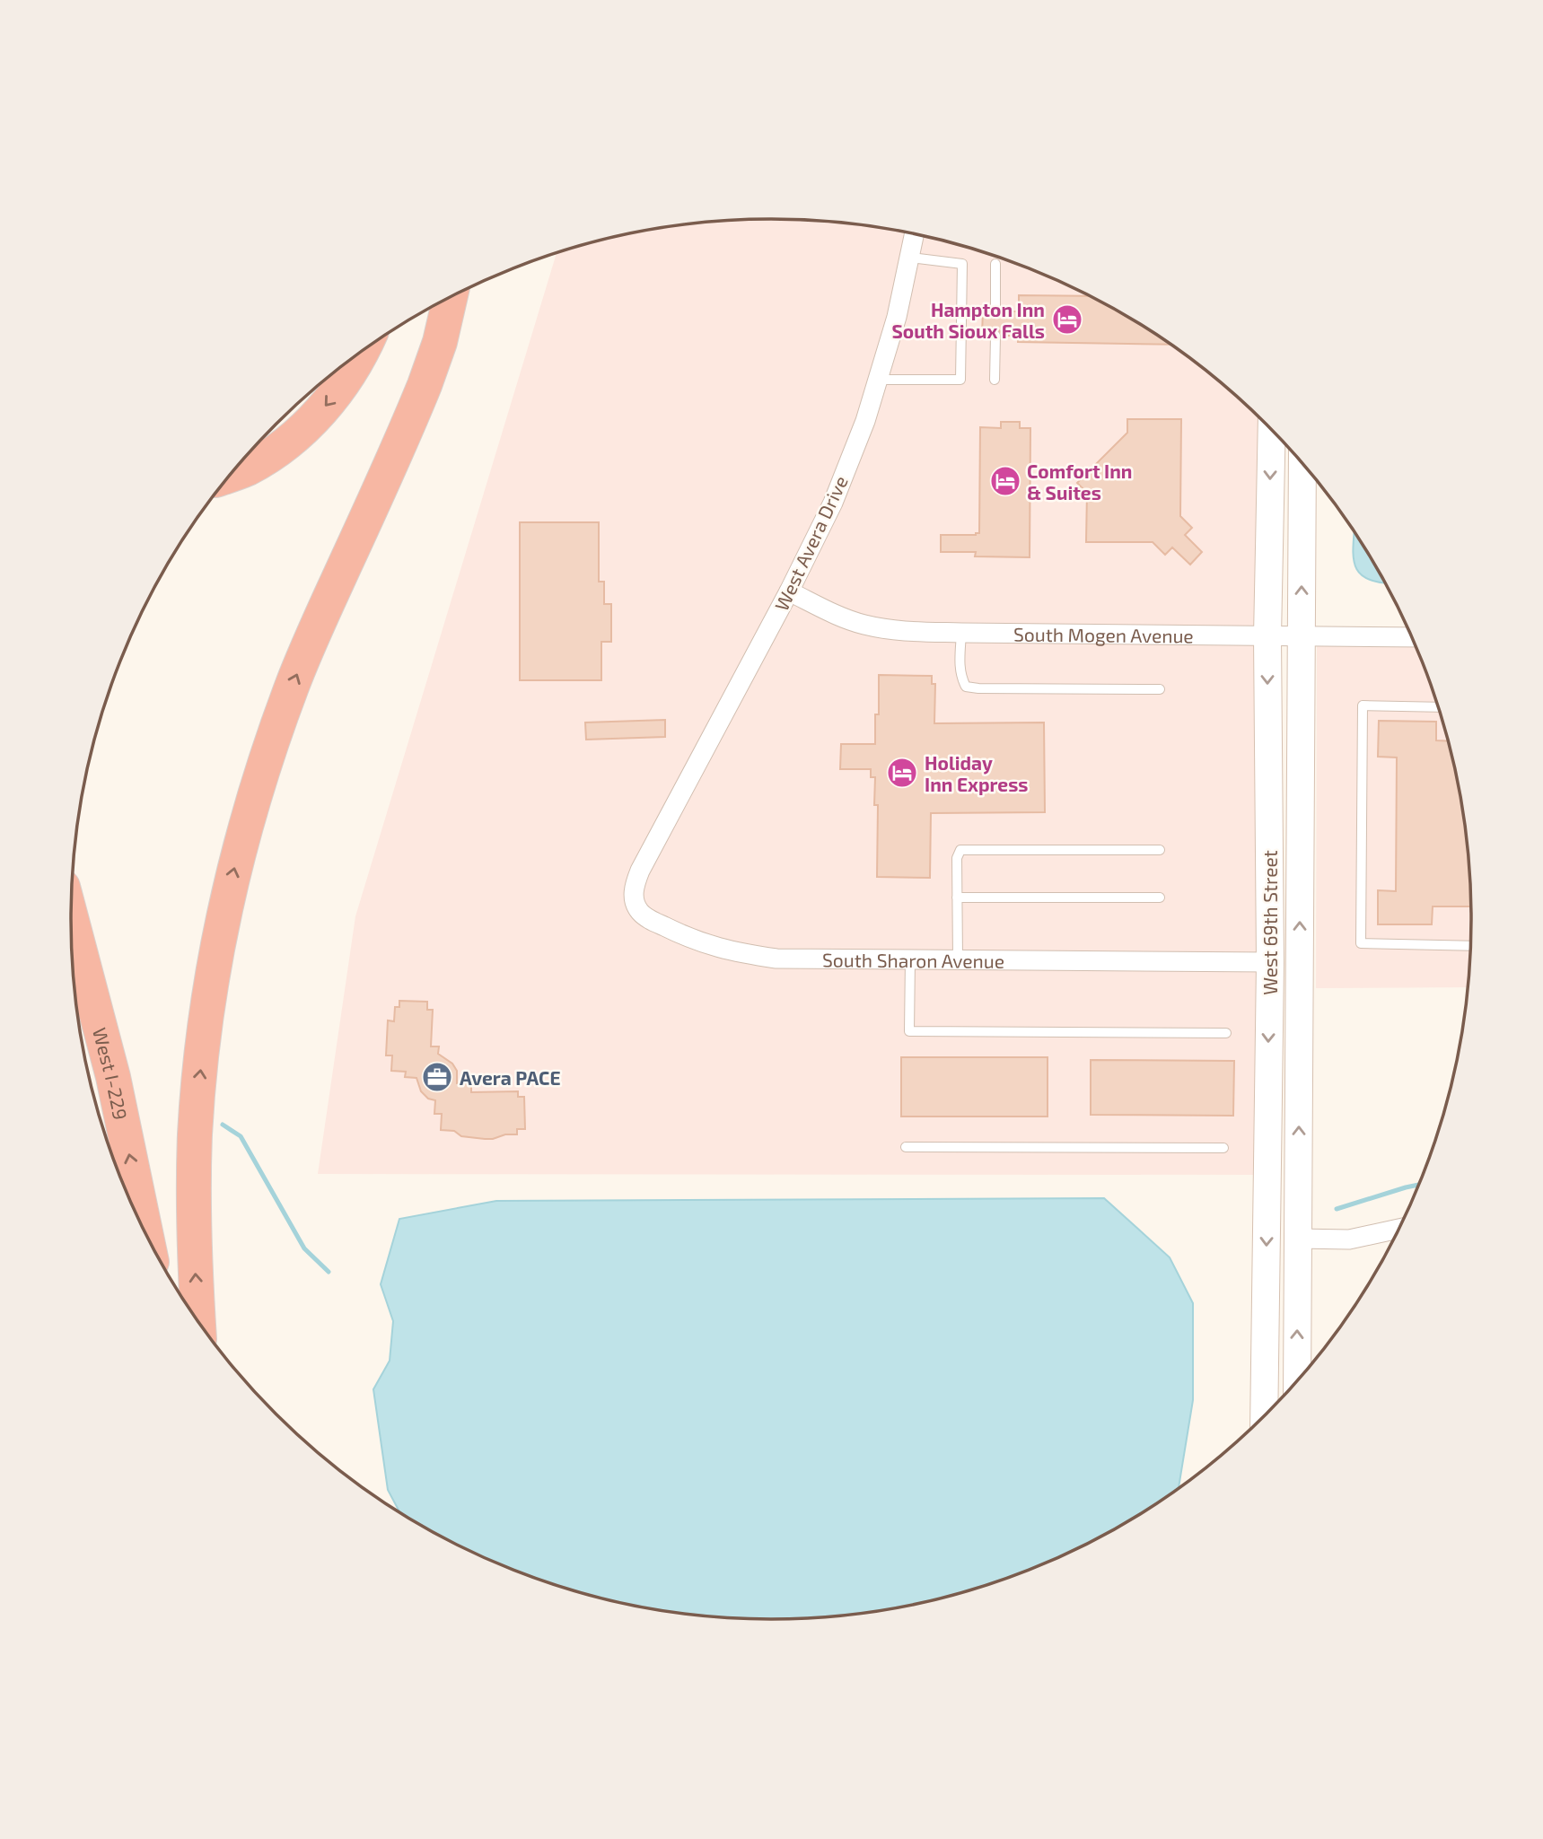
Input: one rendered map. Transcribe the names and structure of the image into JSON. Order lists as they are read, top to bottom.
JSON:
{
  "streets": {
    "highway": ["West I-229"],
    "street": [
      "West Avera Drive",
      "South Mogen Avenue",
      "West 69th Street",
      "South Sharon Avenue"
    ]
  },
  "crossings": [
    ["West Avera Drive", "South Mogen Avenue"],
    ["West Avera Drive", "South Sharon Avenue"],
    ["South Mogen Avenue", "West 69th Street"],
    ["West 69th Street", "South Sharon Avenue"]
  ],
  "one_way": ["West I-229"],
  "places": {
    "hotel": ["Hampton Inn South Sioux Falls", "Comfort Inn & Suites", "Holiday Inn Express"],
    "office": ["Avera PACE"]
  }
}
